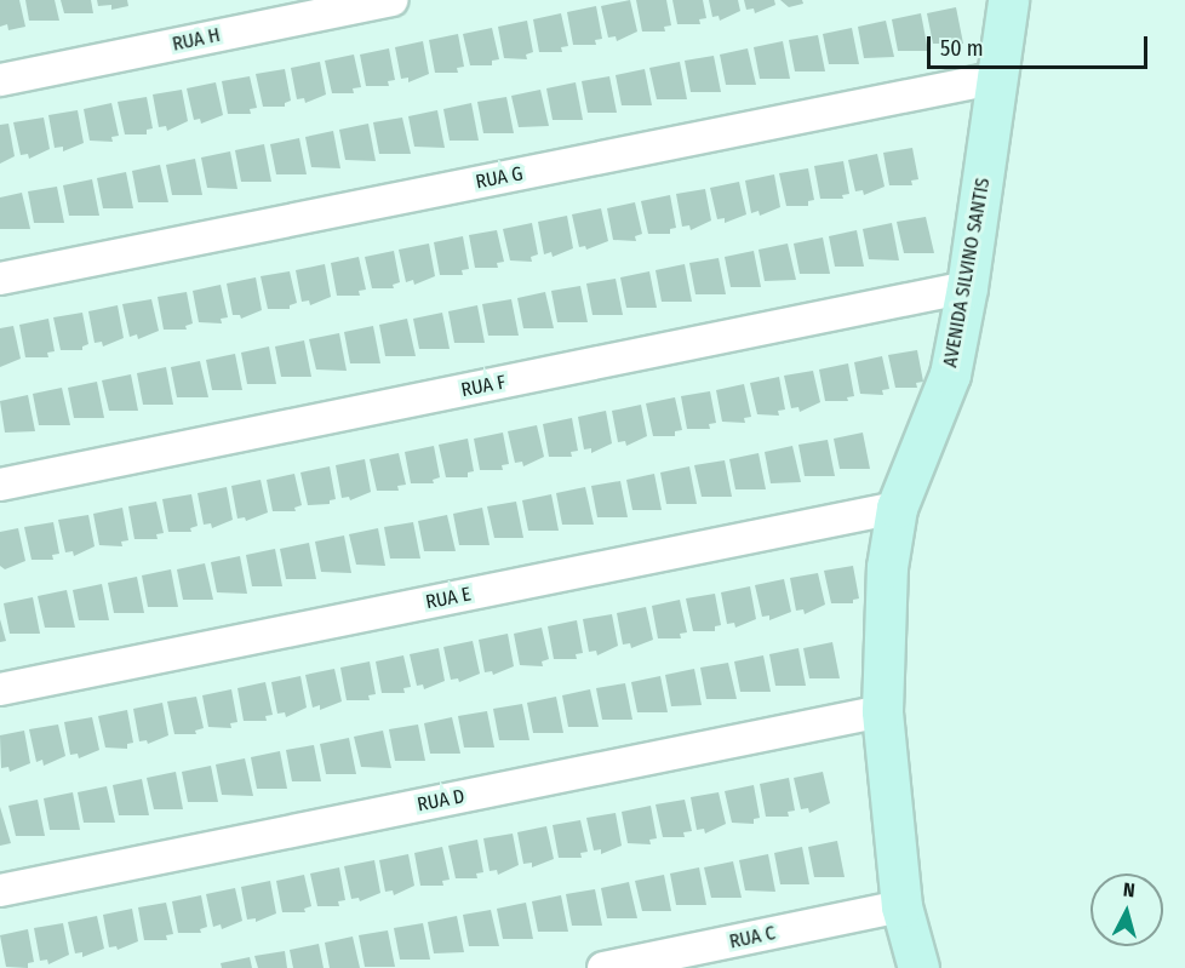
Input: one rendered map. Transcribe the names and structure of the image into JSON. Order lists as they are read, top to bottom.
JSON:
{
  "streets": {
    "main road": ["AVENIDA SILVINO SANTIS"],
    "street": [
      "RUA H",
      "RUA G",
      "RUA F",
      "RUA E",
      "RUA D",
      "RUA C"
    ]
  },
  "crossings": [
    ["RUA G", "AVENIDA SILVINO SANTIS"],
    ["AVENIDA SILVINO SANTIS", "RUA F"],
    ["AVENIDA SILVINO SANTIS", "RUA E"],
    ["AVENIDA SILVINO SANTIS", "RUA D"],
    ["AVENIDA SILVINO SANTIS", "RUA C"]
  ],
  "scale_bar": "50 m",
  "north": "top"
}
